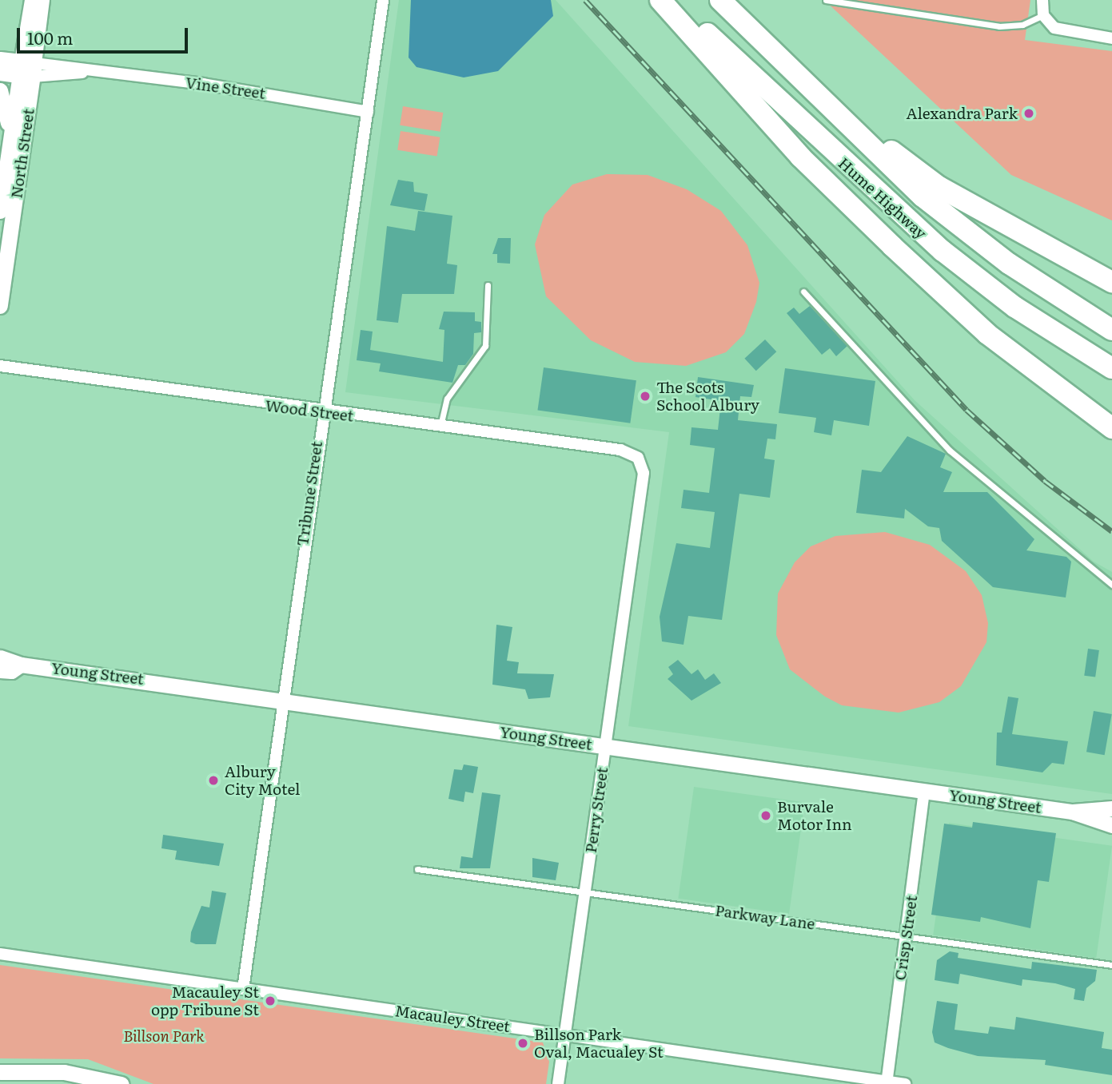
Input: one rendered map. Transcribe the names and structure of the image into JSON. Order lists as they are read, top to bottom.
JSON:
{
  "streets": {
    "highway": ["Hume Highway"],
    "main road": ["North Street", "Young Street"],
    "street": [
      "Vine Street",
      "Wood Street",
      "Tribune Street",
      "Perry Street",
      "Crisp Street",
      "Macauley Street"
    ],
    "lane": ["Parkway Lane"]
  },
  "crossings": [
    ["Vine Street", "North Street"],
    ["Vine Street", "Tribune Street"],
    ["Wood Street", "Tribune Street"],
    ["Wood Street", "Perry Street"],
    ["Tribune Street", "Young Street"],
    ["Tribune Street", "Macauley Street"],
    ["Young Street", "Perry Street"],
    ["Young Street", "Crisp Street"],
    ["Perry Street", "Parkway Lane"],
    ["Perry Street", "Macauley Street"],
    ["Parkway Lane", "Crisp Street"],
    ["Crisp Street", "Macauley Street"]
  ],
  "parks": ["Billson Park"],
  "places": [
    "Alexandra Park",
    "The Scots School Albury",
    "Albury City Motel",
    "Burvale Motor Inn",
    "Macauley St opp Tribune St",
    "Billson Park Oval, Macualey St"
  ],
  "scale_bar": "100 m"
}
